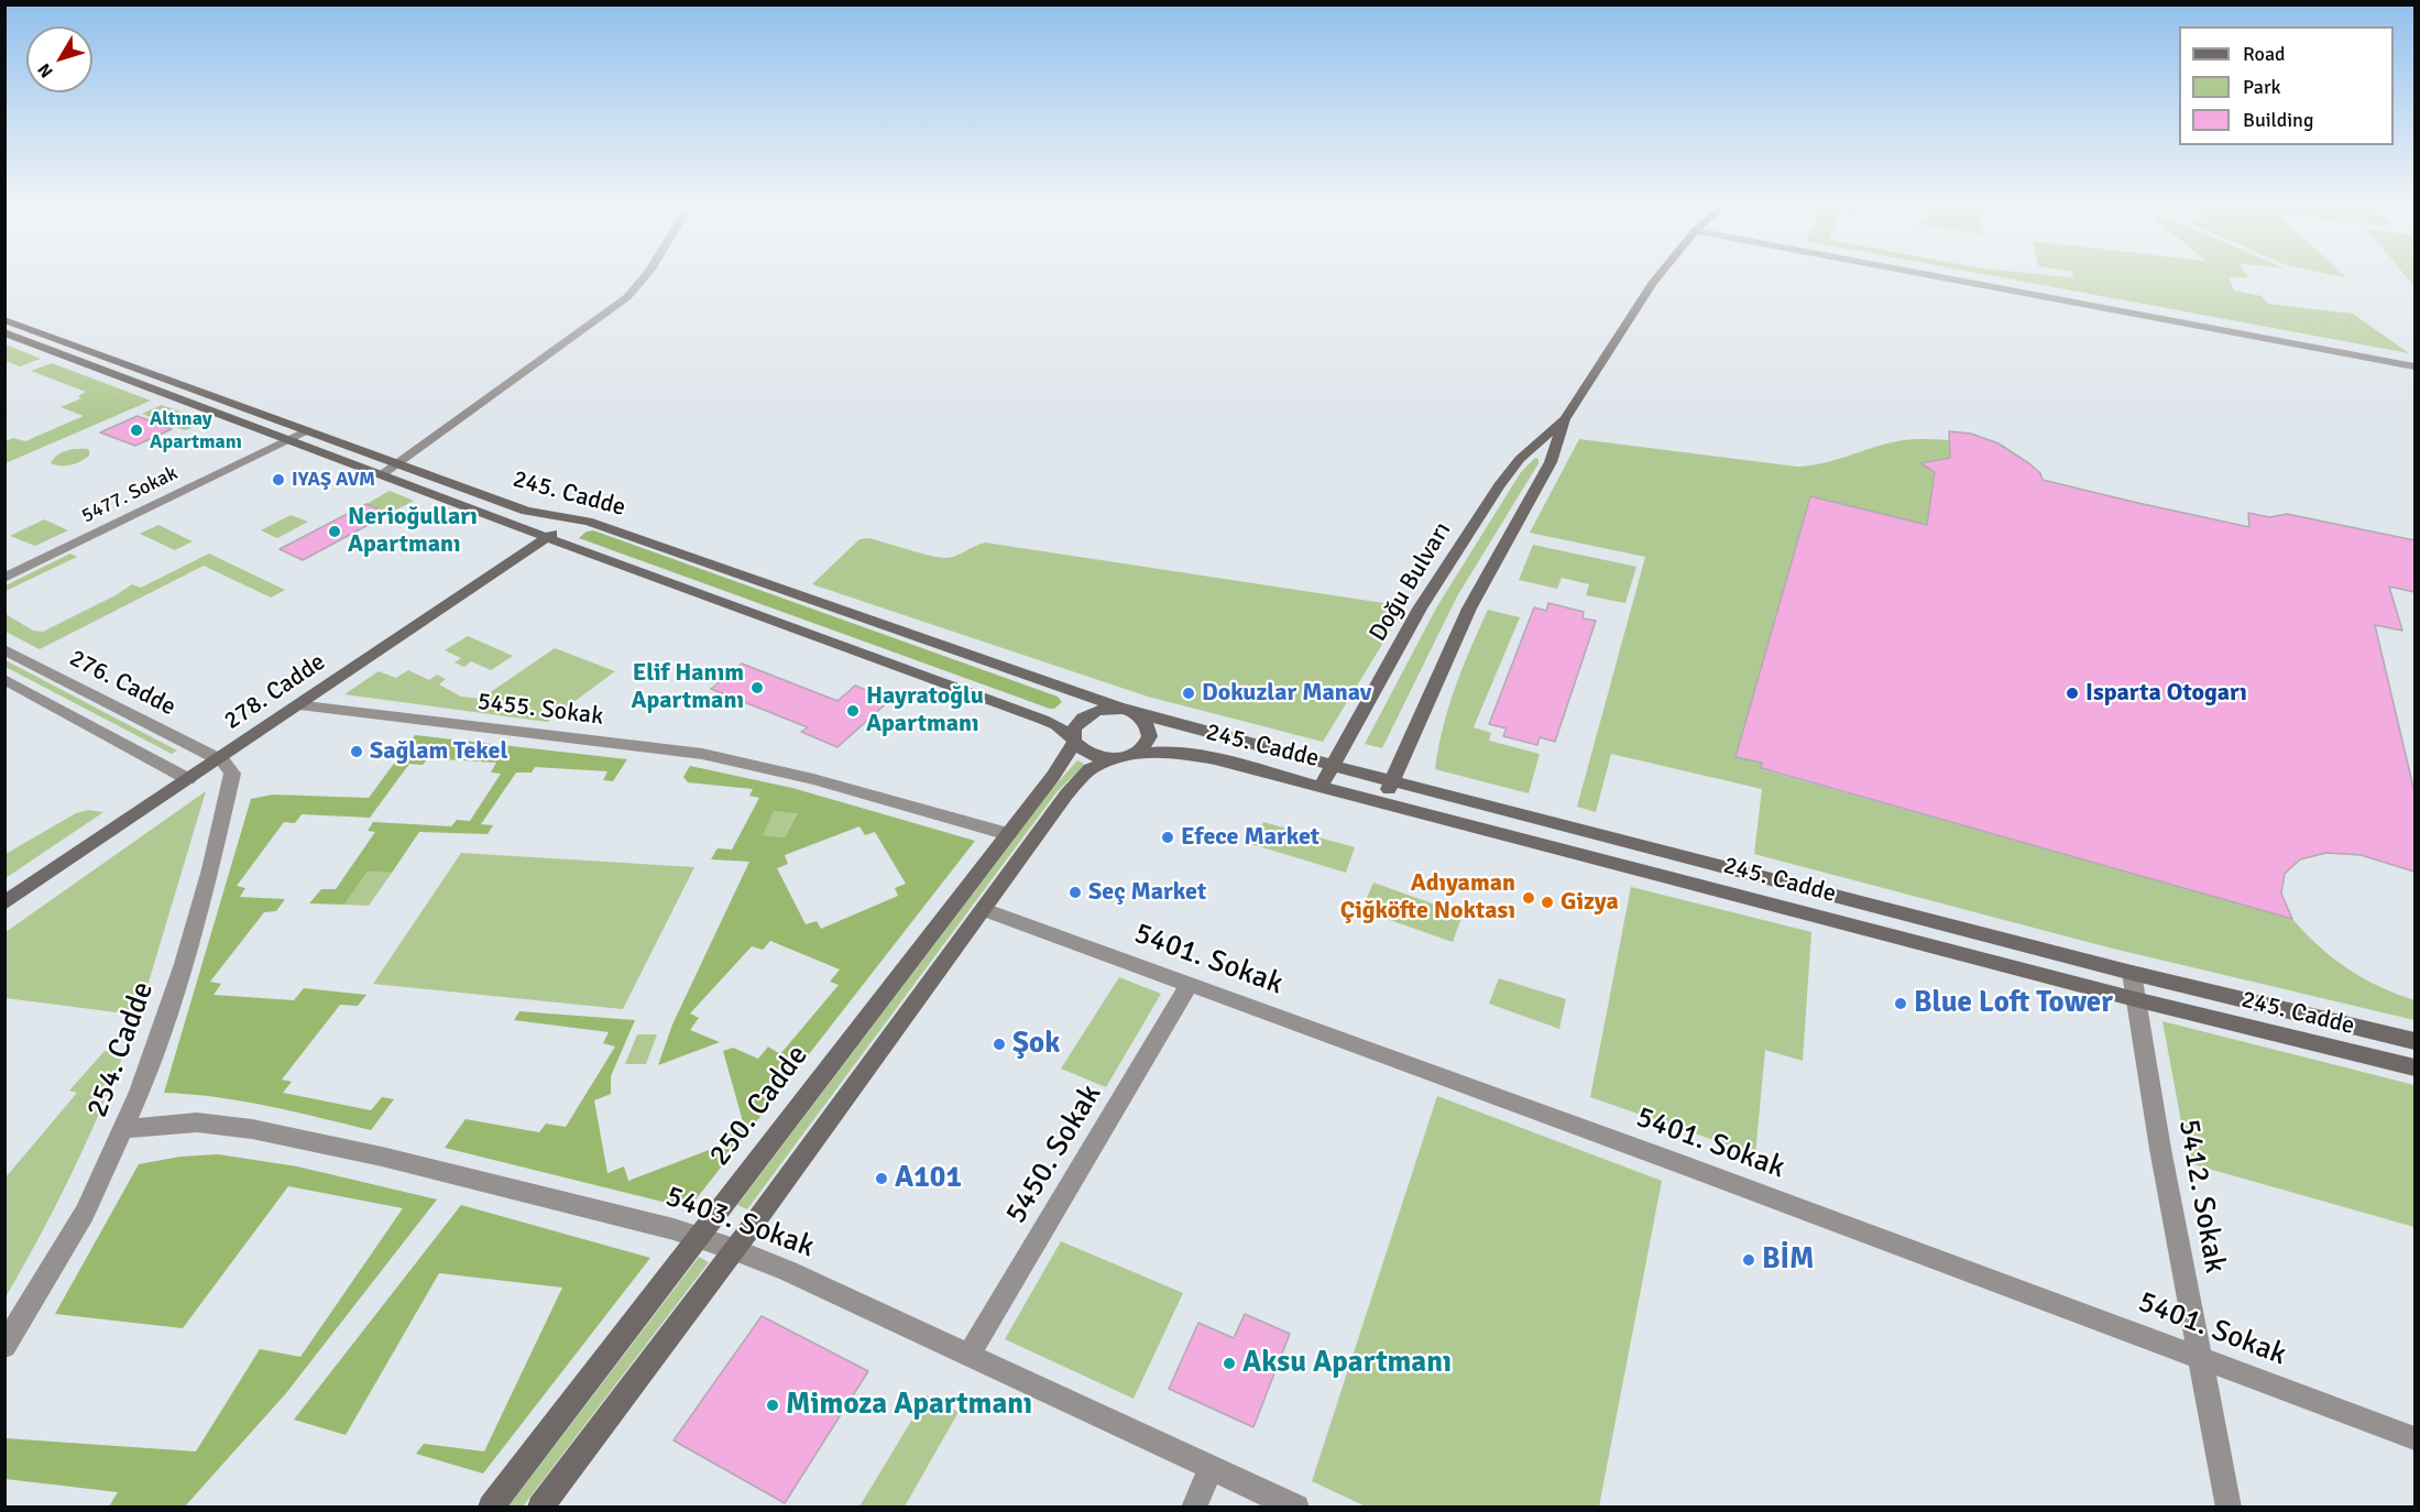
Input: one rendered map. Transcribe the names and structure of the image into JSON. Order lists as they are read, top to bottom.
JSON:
{
  "streets": {
    "street": [
      "245. Cadde",
      "5477. Sokak",
      "Doğu Bulvarı",
      "276. Cadde",
      "278. Cadde",
      "5455. Sokak",
      "5401. Sokak",
      "254. Cadde",
      "250. Cadde",
      "5450. Sokak",
      "5412. Sokak",
      "5403. Sokak"
    ]
  },
  "crossings": [
    ["245. Cadde", "5477. Sokak"],
    ["245. Cadde", "Doğu Bulvarı"],
    ["245. Cadde", "278. Cadde"],
    ["245. Cadde", "250. Cadde"],
    ["245. Cadde", "5412. Sokak"],
    ["276. Cadde", "278. Cadde"],
    ["276. Cadde", "254. Cadde"],
    ["278. Cadde", "5455. Sokak"],
    ["278. Cadde", "254. Cadde"],
    ["5455. Sokak", "250. Cadde"],
    ["5401. Sokak", "5450. Sokak"],
    ["5401. Sokak", "5412. Sokak"],
    ["254. Cadde", "5403. Sokak"],
    ["250. Cadde", "5403. Sokak"],
    ["5450. Sokak", "5403. Sokak"]
  ],
  "places": [
    "Altınay Apartmanı",
    "IYAŞ AVM",
    "Nerioğulları Apartmanı",
    "Elif Hanım Apartmanı",
    "Dokuzlar Manav",
    "Isparta Otogarı",
    "Hayratoğlu Apartmanı",
    "Sağlam Tekel",
    "Efece Market",
    "Seç Market",
    "Adıyaman Çiğköfte Noktası",
    "Gizya",
    "Blue Loft Tower",
    "Şok",
    "A101",
    "BİM",
    "Aksu Apartmanı",
    "Mimoza Apartmanı"
  ],
  "legend": ["Road", "Park", "Building"],
  "north": "bottom left"
}
